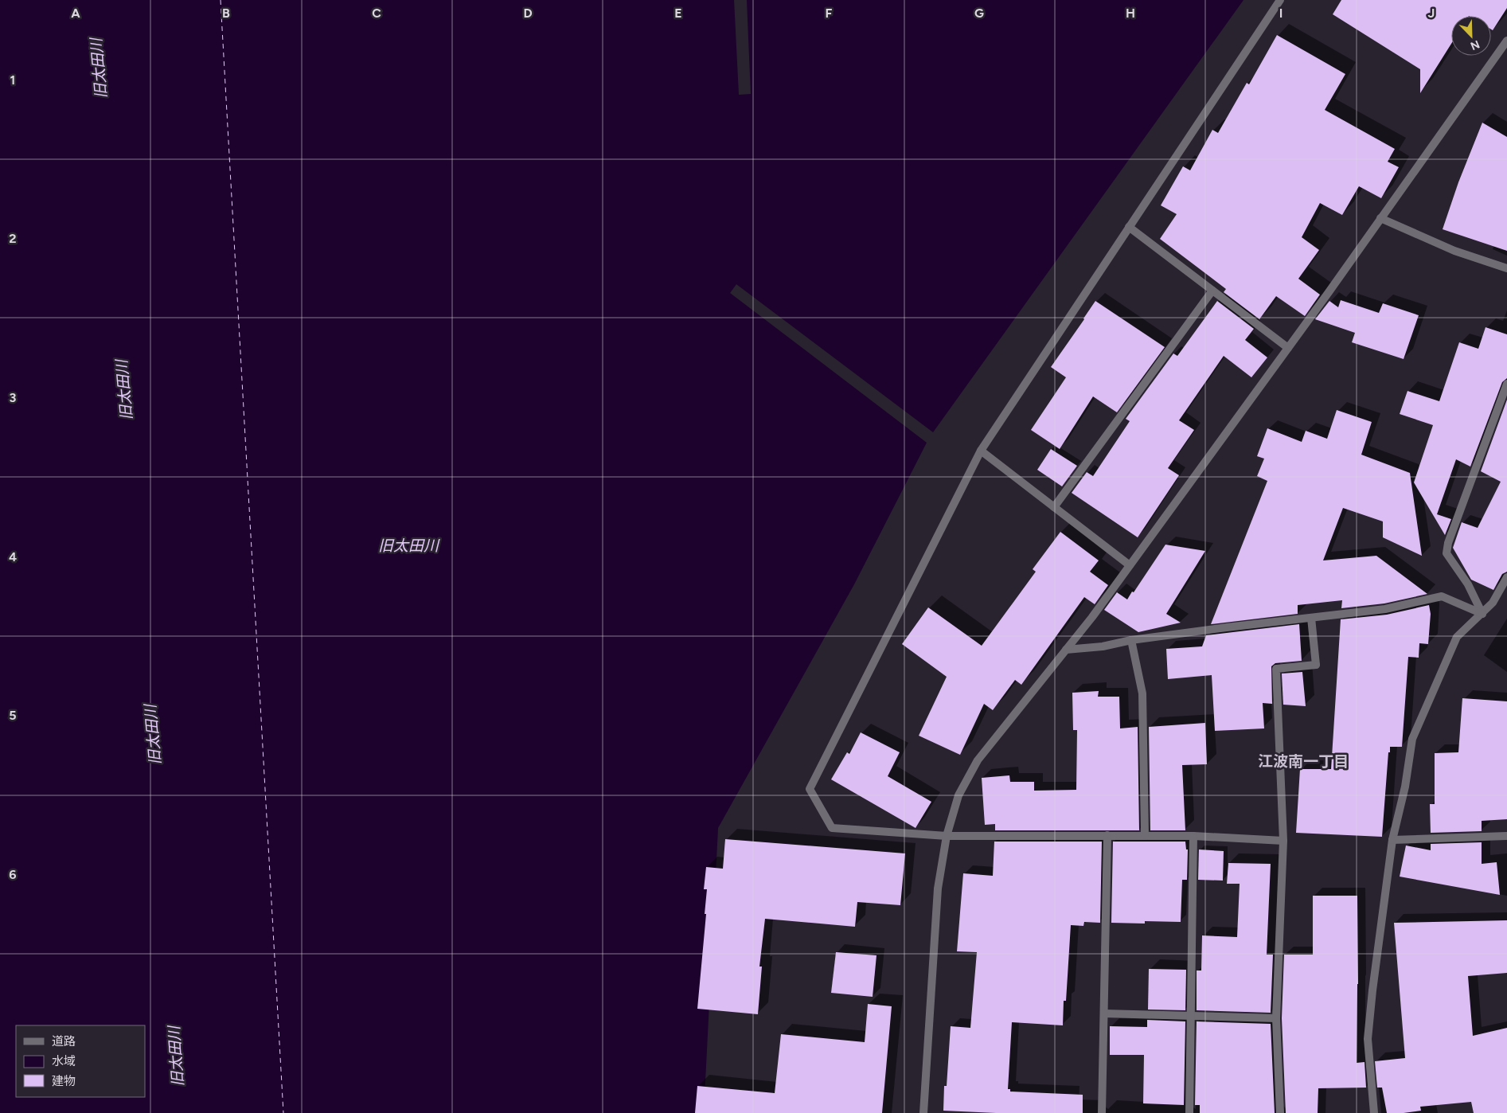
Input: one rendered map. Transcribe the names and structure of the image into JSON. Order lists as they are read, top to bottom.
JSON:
{
  "districts": ["江波南一丁目"],
  "water": ["旧太田川"],
  "legend": ["道路", "水域", "建物"],
  "north": "bottom right",
  "grid": {
    "columns": [
      "A",
      "B",
      "C",
      "D",
      "E",
      "F",
      "G",
      "H",
      "I",
      "J"
    ],
    "rows": [
      "1",
      "2",
      "3",
      "4",
      "5",
      "6"
    ]
  }
}
